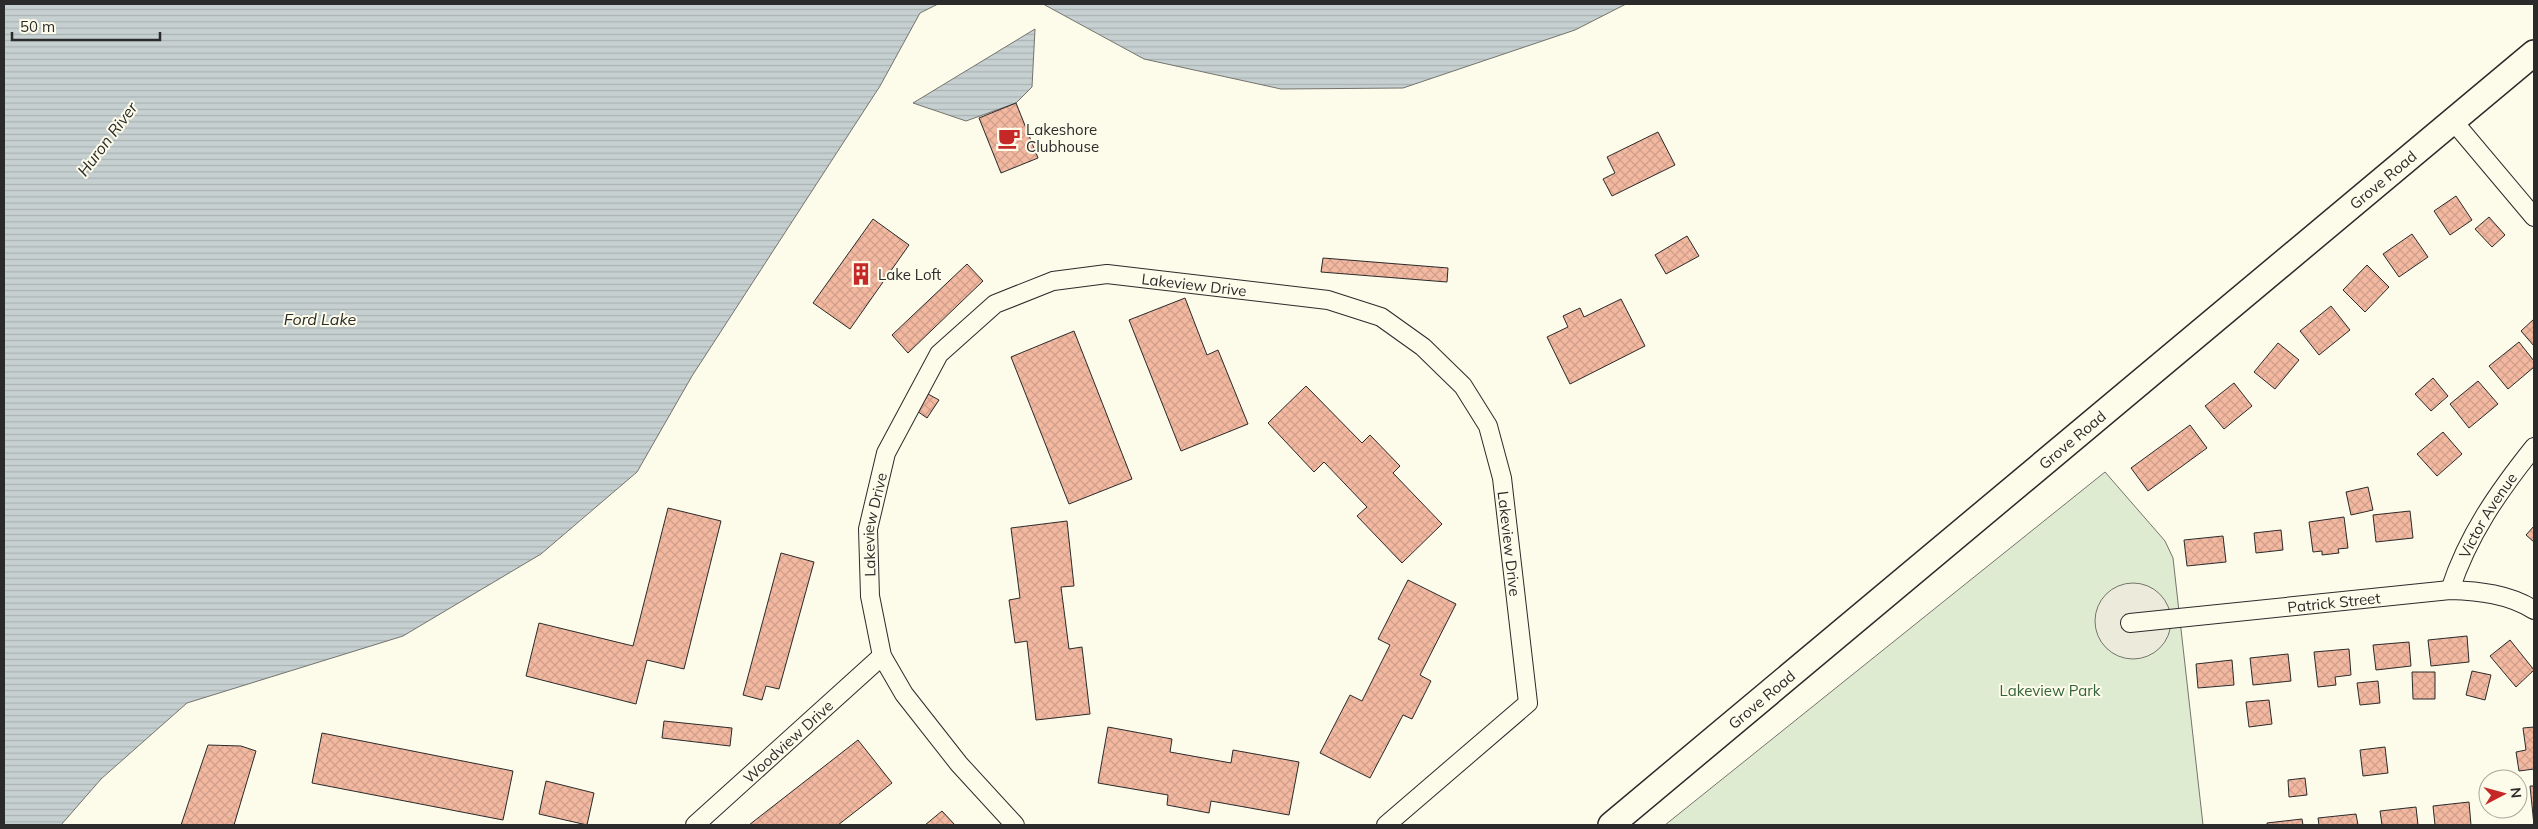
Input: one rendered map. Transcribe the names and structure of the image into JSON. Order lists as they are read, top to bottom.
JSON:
{
  "streets": {
    "main road": ["Grove Road"],
    "street": [
      "Lakeview Drive",
      "Victor Avenue",
      "Patrick Street",
      "Woodview Drive"
    ]
  },
  "crossings": [
    ["Lakeview Drive", "Woodview Drive"],
    ["Victor Avenue", "Patrick Street"]
  ],
  "water": ["Huron River", "Ford Lake"],
  "parks": ["Lakeview Park"],
  "places": {
    "cafe": ["Lakeshore Clubhouse"],
    "building": ["Lake Loft"]
  },
  "scale_bar": "50 m",
  "north": "right"
}
